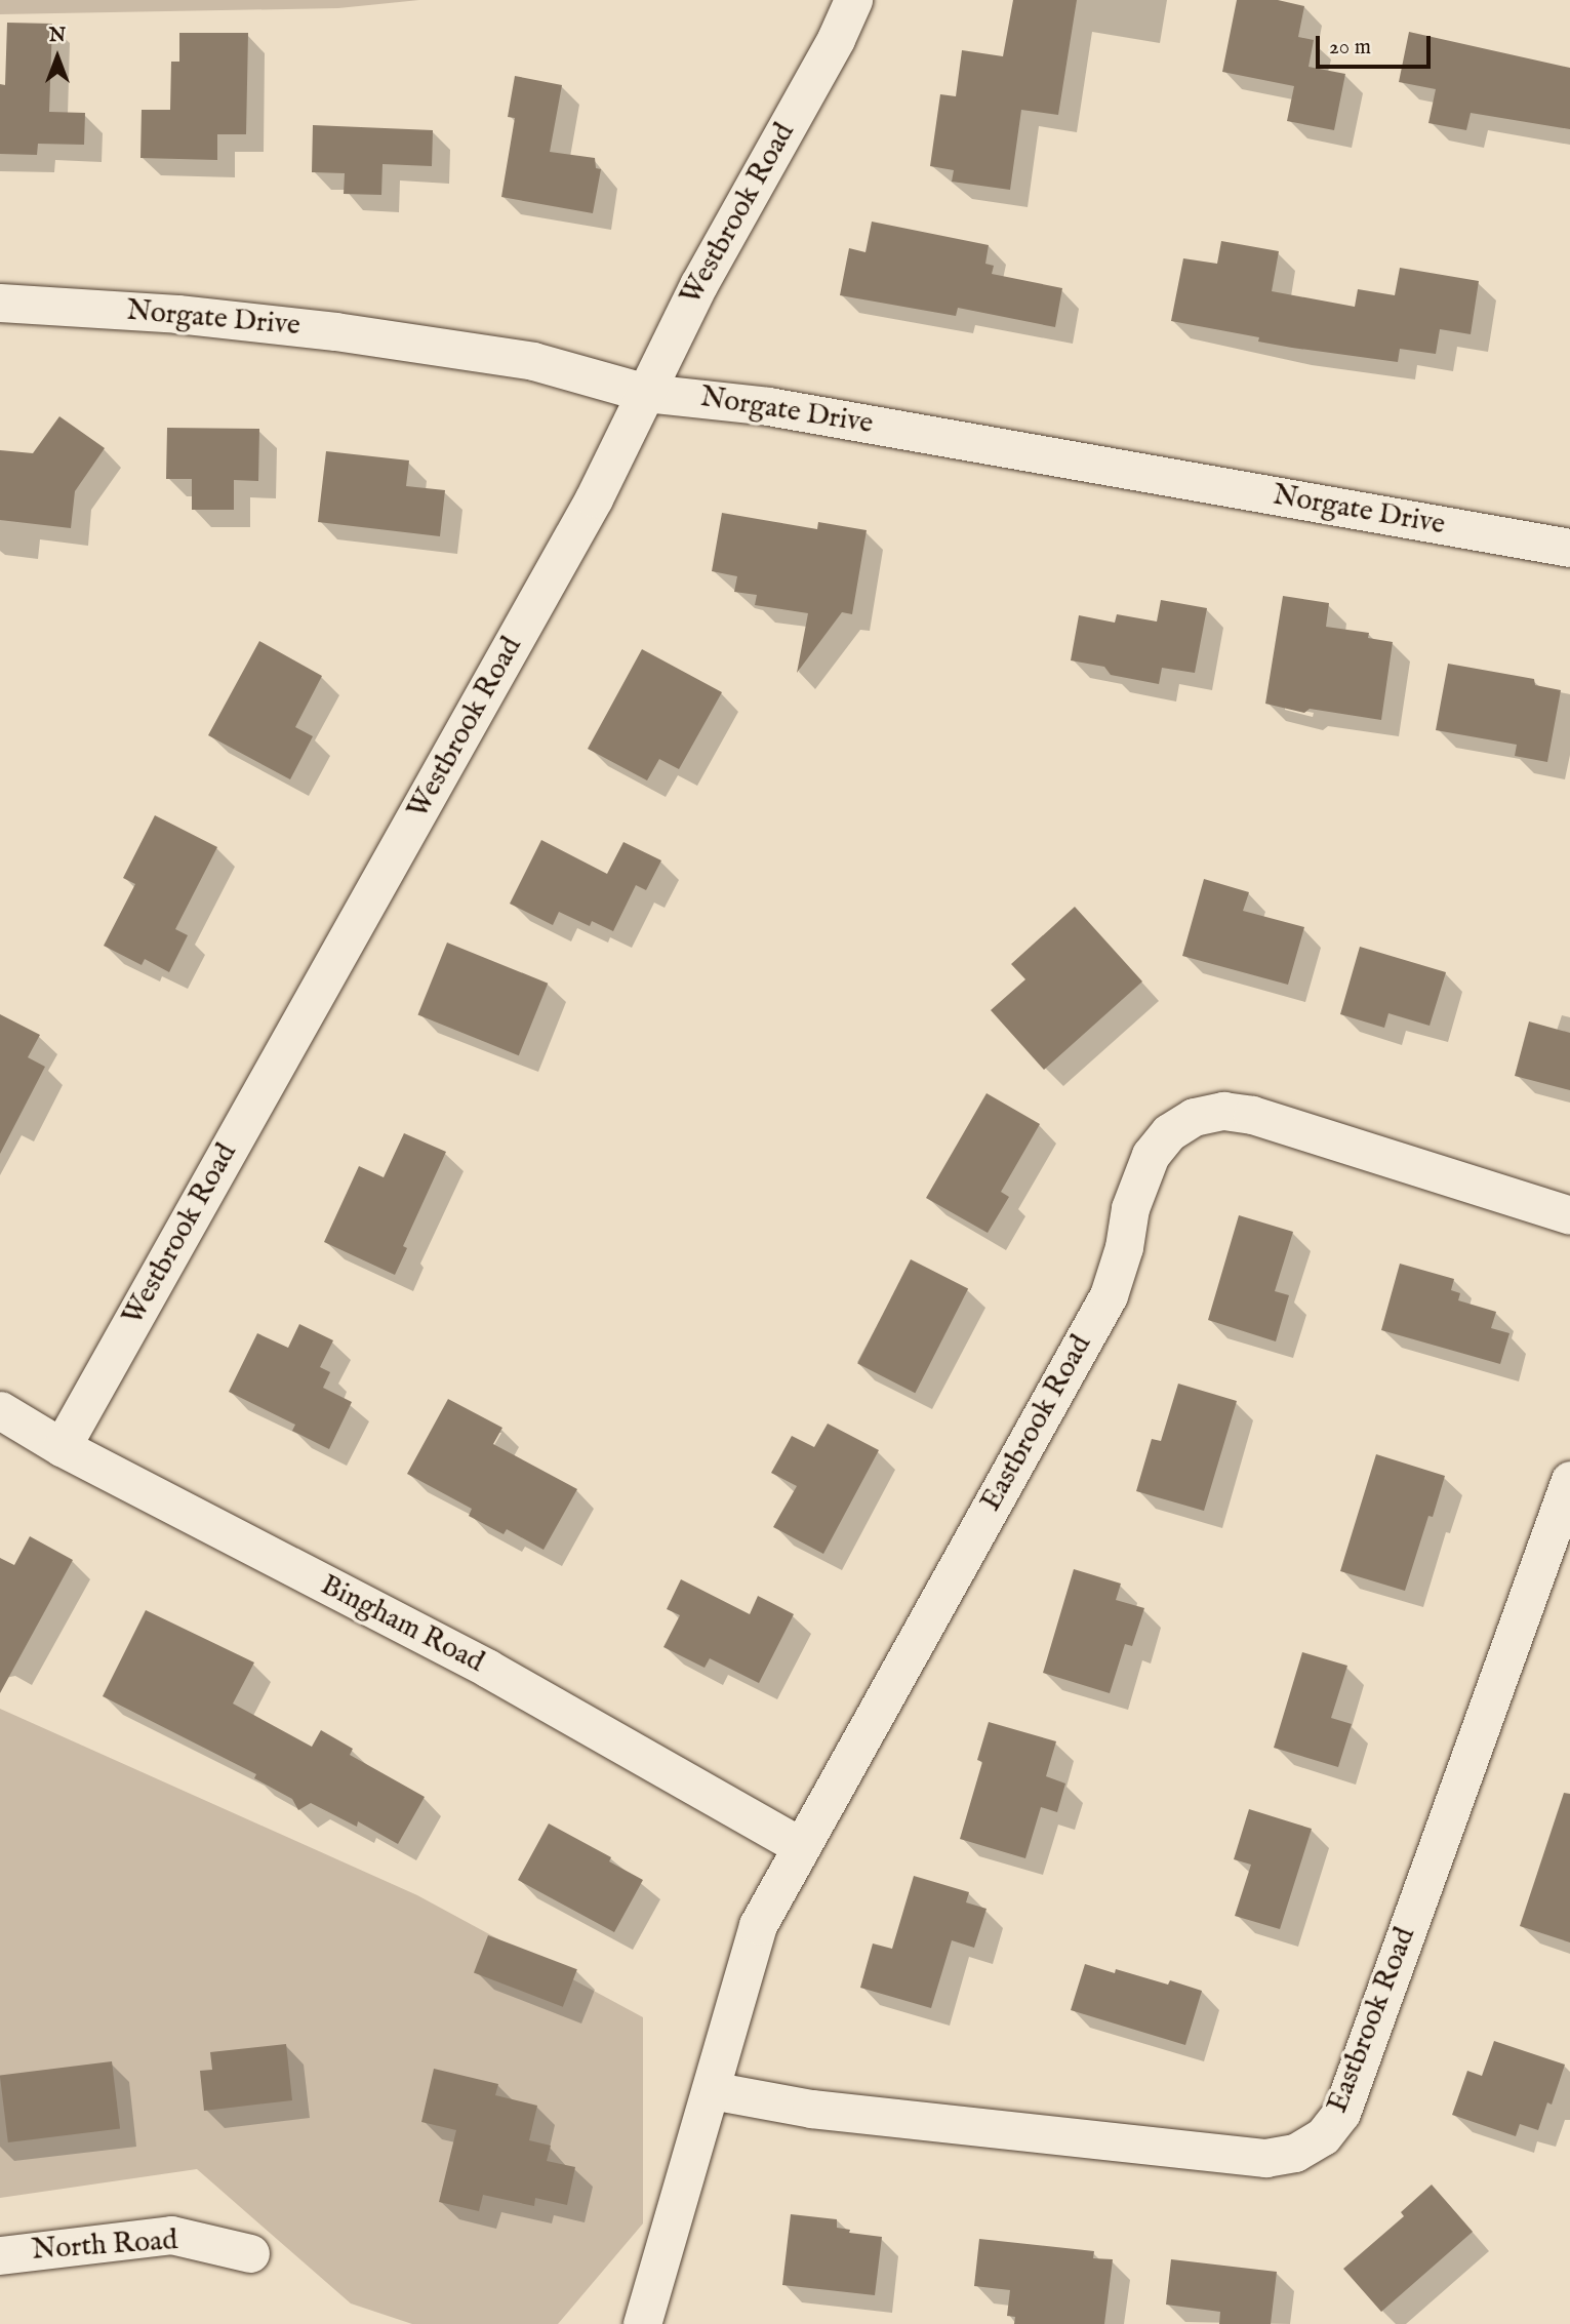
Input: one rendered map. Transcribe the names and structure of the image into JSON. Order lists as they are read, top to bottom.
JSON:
{
  "streets": {
    "street": [
      "Westbrook Road",
      "Norgate Drive",
      "Eastbrook Road",
      "Bingham Road",
      "North Road"
    ]
  },
  "crossings": [
    ["Westbrook Road", "Norgate Drive"],
    ["Westbrook Road", "Bingham Road"],
    ["Eastbrook Road", "Bingham Road"]
  ],
  "scale_bar": "20 m",
  "north": "top"
}
